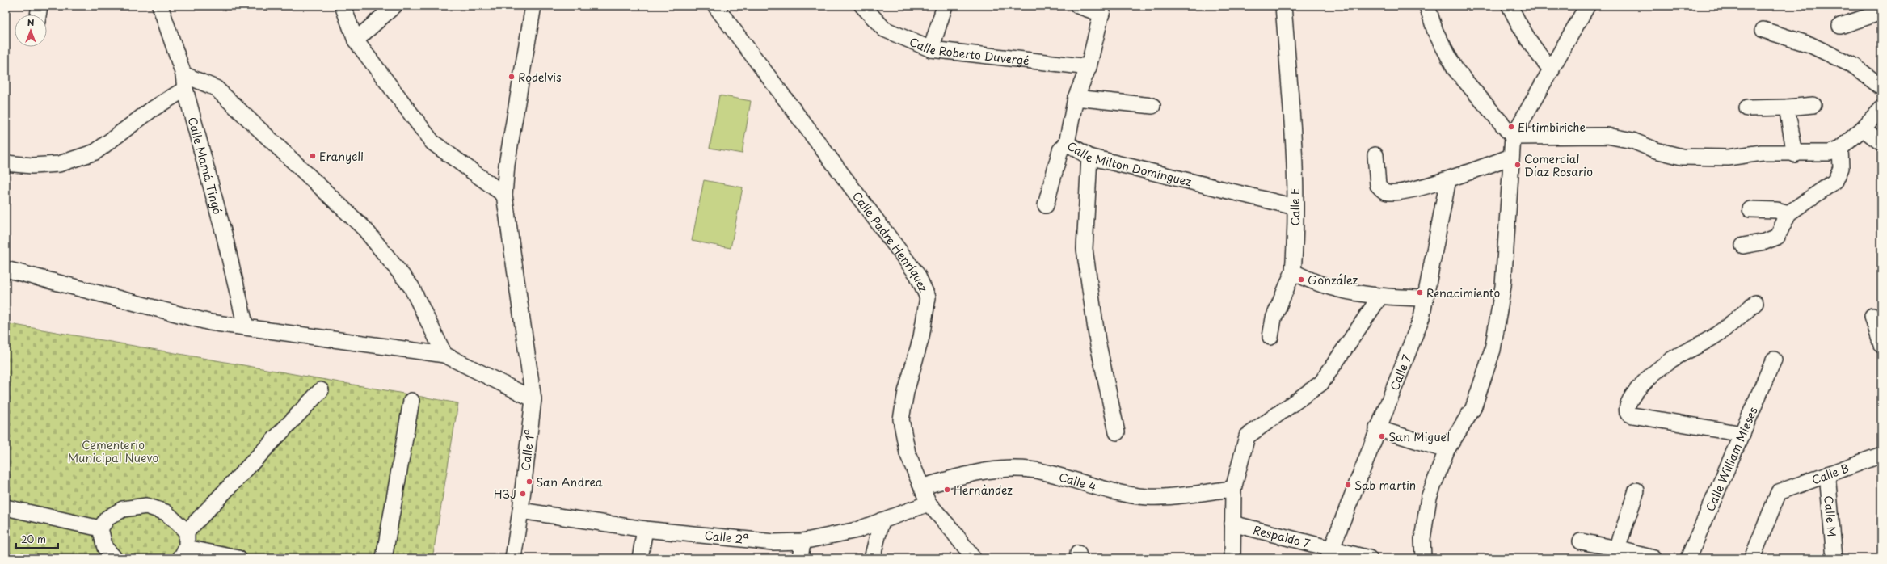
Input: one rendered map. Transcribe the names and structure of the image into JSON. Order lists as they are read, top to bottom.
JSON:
{
  "streets": {
    "street": [
      "Calle Roberto Duvergé",
      "Calle Milton Domínguez",
      "Calle Mamá Tingó",
      "Calle E",
      "Calle Padre Henríquez",
      "Calle 7",
      "Calle 1ª",
      "Calle William Mieses",
      "Calle B",
      "Calle 4",
      "Calle M",
      "Respaldo 7",
      "Calle 2ª"
    ]
  },
  "crossings": [
    ["Calle Roberto Duvergé", "Calle Milton Domínguez"],
    ["Calle Milton Domínguez", "Calle E"],
    ["Calle Padre Henríquez", "Calle 4"],
    ["Calle Padre Henríquez", "Calle 2ª"],
    ["Calle 7", "Respaldo 7"],
    ["Calle 1ª", "Calle 2ª"],
    ["Calle B", "Calle M"]
  ],
  "parks": ["Cementerio Municipal Nuevo"],
  "places": [
    "Rodelvis",
    "El timbiriche",
    "Eranyeli",
    "Comercial Díaz Rosario",
    "González",
    "Renacimiento",
    "San Miguel",
    "San Andrea",
    "Sab martin",
    "Hernández",
    "H3J"
  ],
  "scale_bar": "20 m",
  "north": "top"
}
